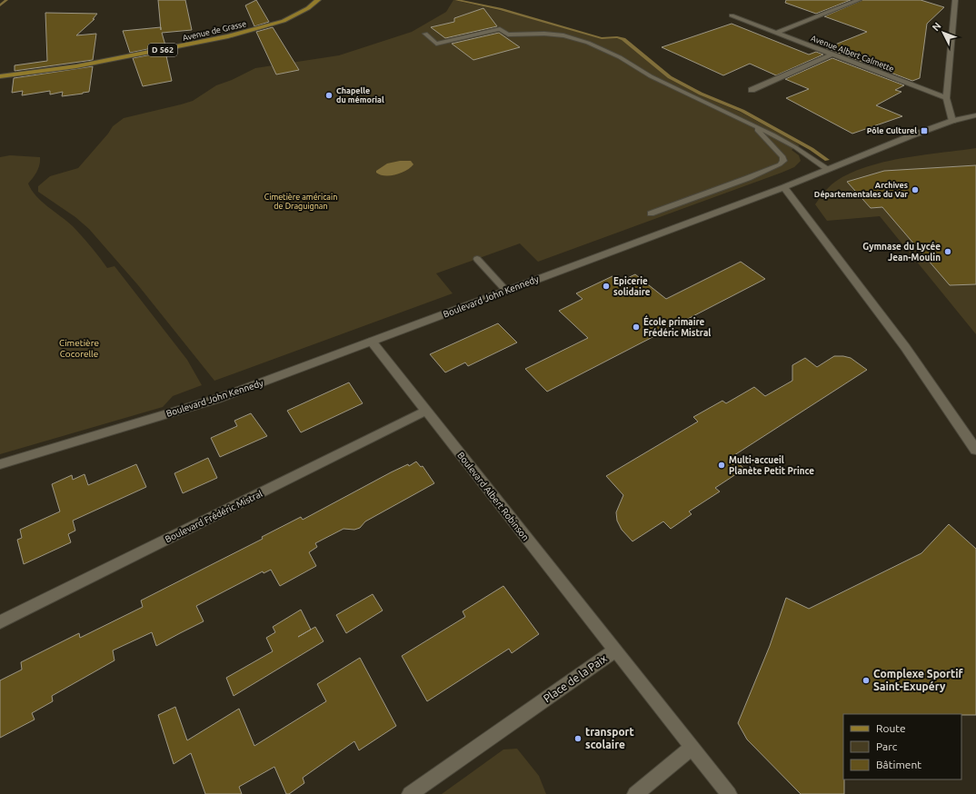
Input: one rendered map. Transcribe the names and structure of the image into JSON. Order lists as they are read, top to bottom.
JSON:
{
  "streets": {
    "main road": ["Avenue de Grasse", "D 562"],
    "street": [
      "Avenue Albert Calmette",
      "Boulevard John Kennedy",
      "Boulevard Albert Robinson",
      "Boulevard Frédéric Mistral",
      "Place de la Paix"
    ]
  },
  "crossings": [
    ["Boulevard John Kennedy", "Boulevard Albert Robinson"],
    ["Boulevard Albert Robinson", "Boulevard Frédéric Mistral"],
    ["Boulevard Albert Robinson", "Place de la Paix"]
  ],
  "parks": ["Cimetière américain de Draguignan", "Cimetière Cocorelle"],
  "places": {
    "other": [
      "Chapelle du mémorial",
      "Archives Départementales du Var",
      "Gymnase du Lycée Jean-Moulin",
      "Epicerie solidaire",
      "École primaire Frédéric Mistral",
      "Multi-accueil Planète Petit Prince",
      "Complexe Sportif Saint-Exupéry",
      "transport scolaire"
    ],
    "transit": ["Pôle Culturel"]
  },
  "legend": ["Route", "Parc", "Bâtiment"],
  "north": "top left"
}
